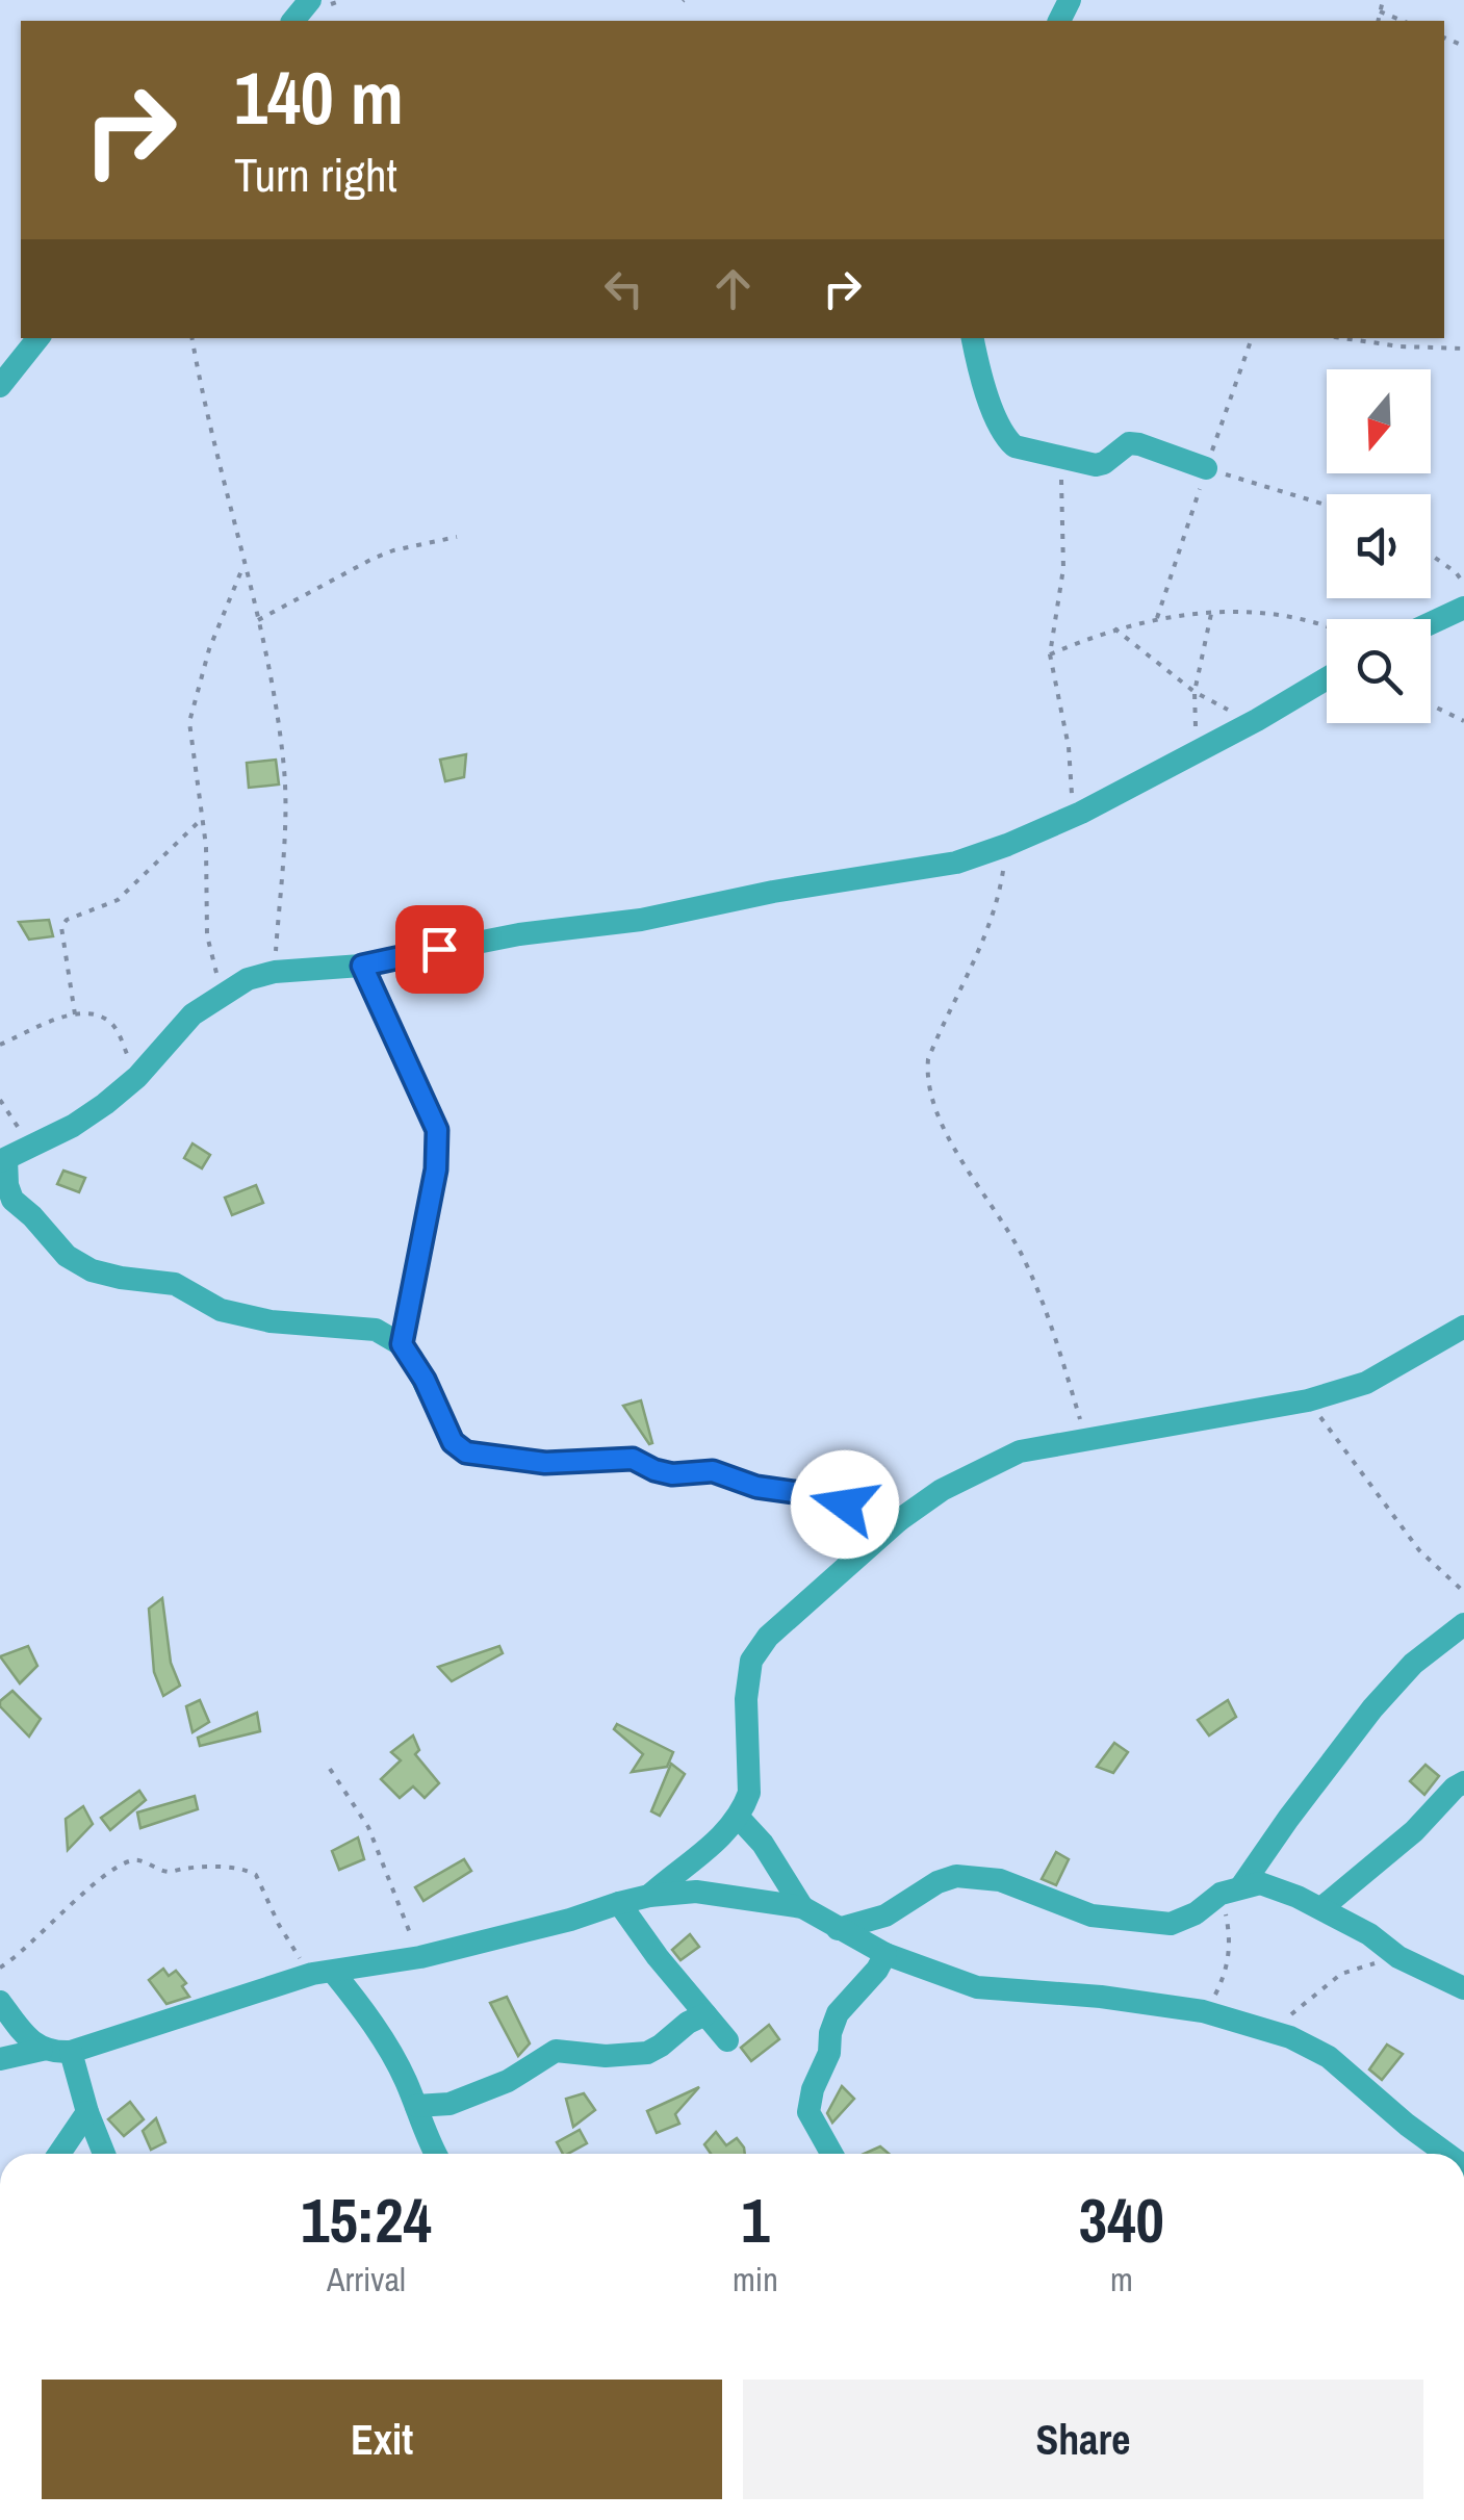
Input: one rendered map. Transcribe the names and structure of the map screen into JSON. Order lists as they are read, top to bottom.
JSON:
{
  "north": "bottom",
  "page": {
    "turn": ["140 m", "Turn right"],
    "eta": [
      "15:24",
      "Arrival",
      "1",
      "min",
      "340",
      "m"
    ],
    "buttons": ["Exit", "Share"]
  }
}
